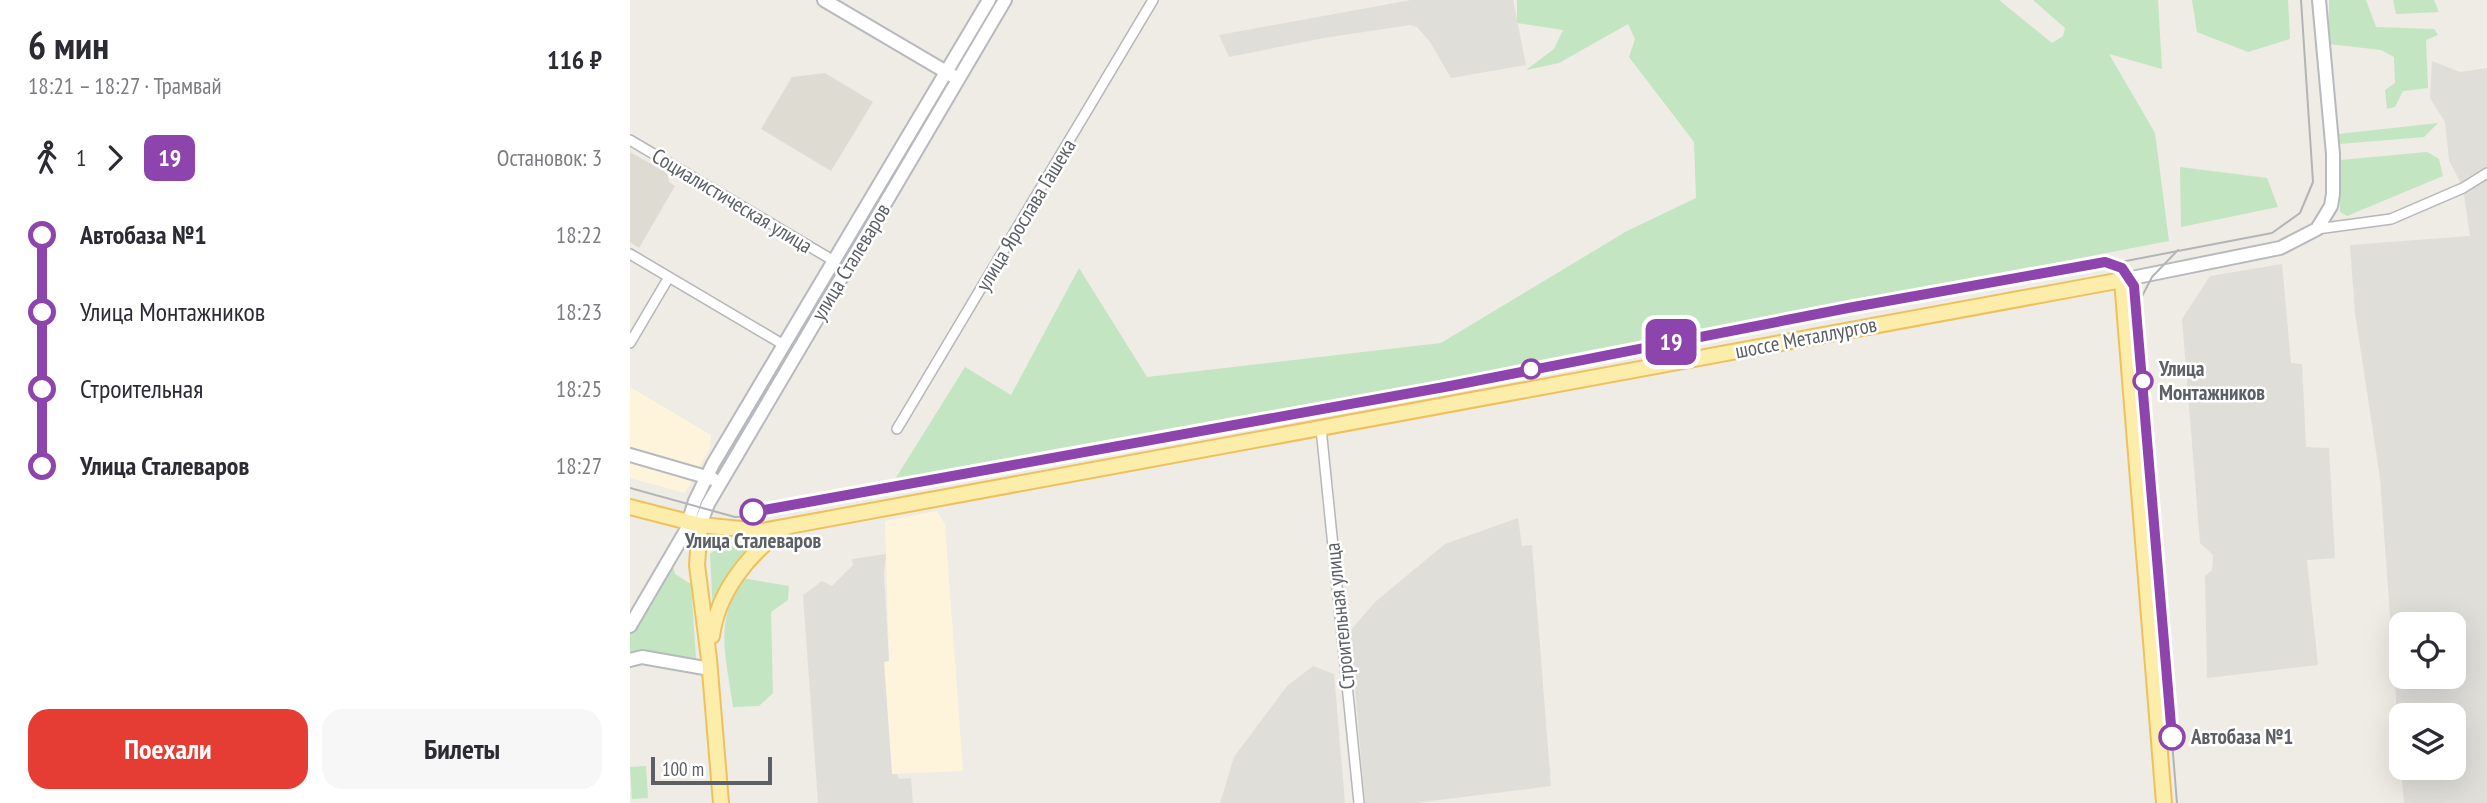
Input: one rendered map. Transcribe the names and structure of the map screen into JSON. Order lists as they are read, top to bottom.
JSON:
{
  "streets": {
    "main road": ["улица Сталеваров", "шоссе Металлургов"],
    "street": ["Социалистическая улица", "улица Ярослава Гашека", "Строительная улица"]
  },
  "crossings": [
    ["Социалистическая улица", "улица Сталеваров"],
    ["улица Сталеваров", "шоссе Металлургов"],
    ["шоссе Металлургов", "Строительная улица"]
  ],
  "places": ["Улица Монтажников", "Улица Сталеваров", "Автобаза №1"],
  "lines": ["tram line 19"],
  "scale_bar": "100 m",
  "page": {
    "heading": ["6 мин", "18:21 – 18:27 · Трамвай", "116 ₽"],
    "on_map": "19",
    "legs": ["1", "19", "Остановок: 3"],
    "list": [
      {
        "name": "Автобаза №1",
        "value": "18:22"
      },
      {
        "name": "Улица Монтажников",
        "value": "18:23"
      },
      {
        "name": "Строительная",
        "value": "18:25"
      },
      {
        "name": "Улица Сталеваров",
        "value": "18:27"
      }
    ],
    "buttons": ["Поехали", "Билеты"],
    "scale": "100 m"
  }
}
